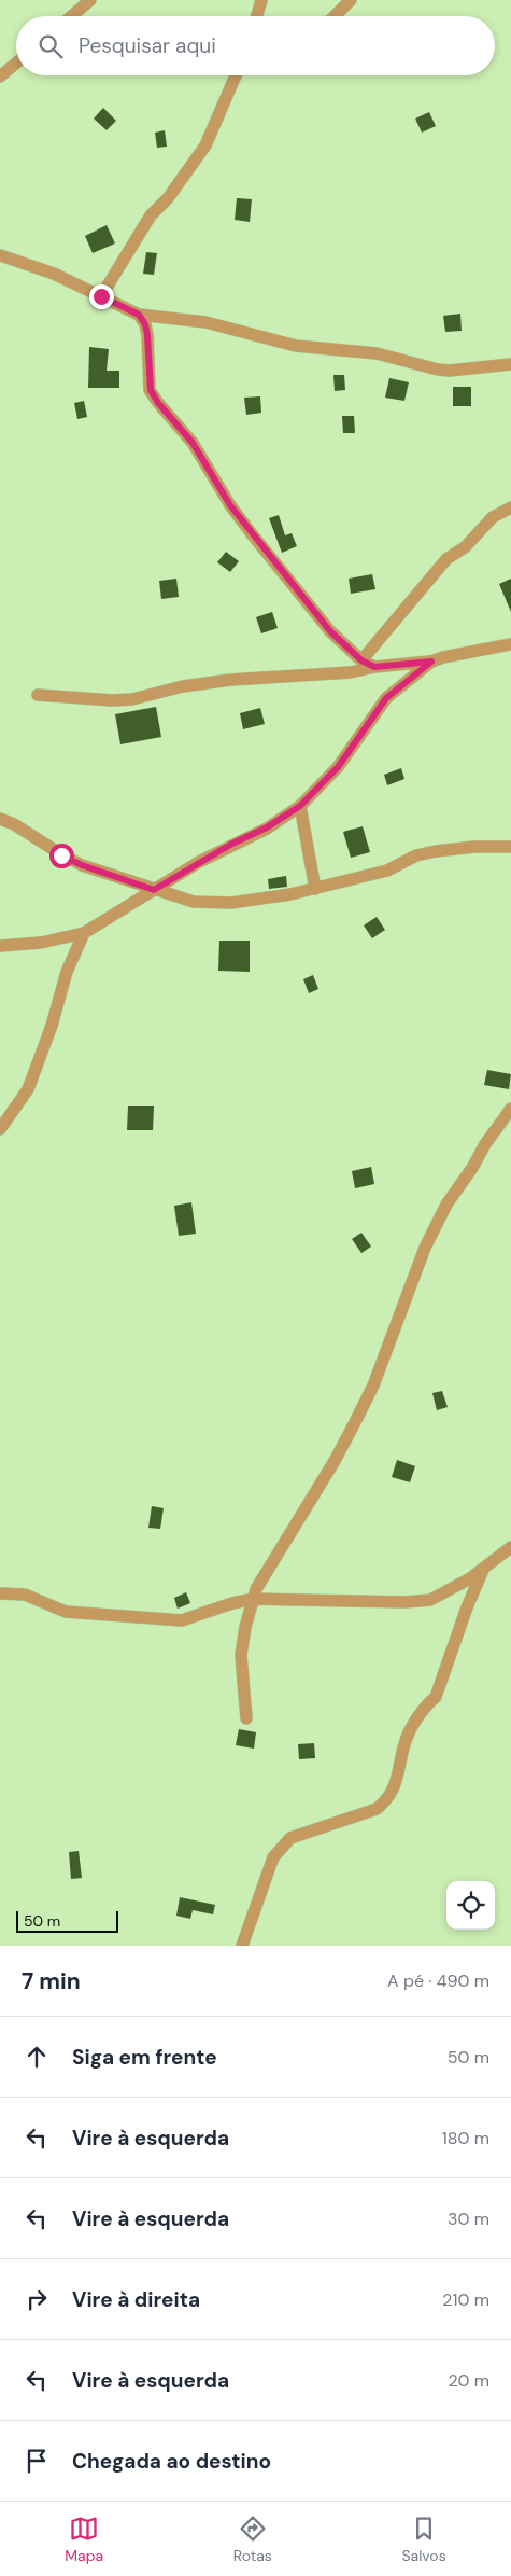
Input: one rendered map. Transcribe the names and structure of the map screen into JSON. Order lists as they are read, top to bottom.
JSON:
{
  "scale_bar": "50 m",
  "page": {
    "search": "Pesquisar aqui",
    "scale": "50 m",
    "heading": ["7 min", "A pé · 490 m"],
    "list": [
      ["Siga em frente", "50 m"],
      ["Vire à esquerda", "180 m"],
      ["Vire à esquerda", "30 m"],
      ["Vire à direita", "210 m"],
      ["Vire à esquerda", "20 m"],
      "Chegada ao destino"
    ],
    "nav": ["Mapa", "Rotas", "Salvos"]
  }
}
